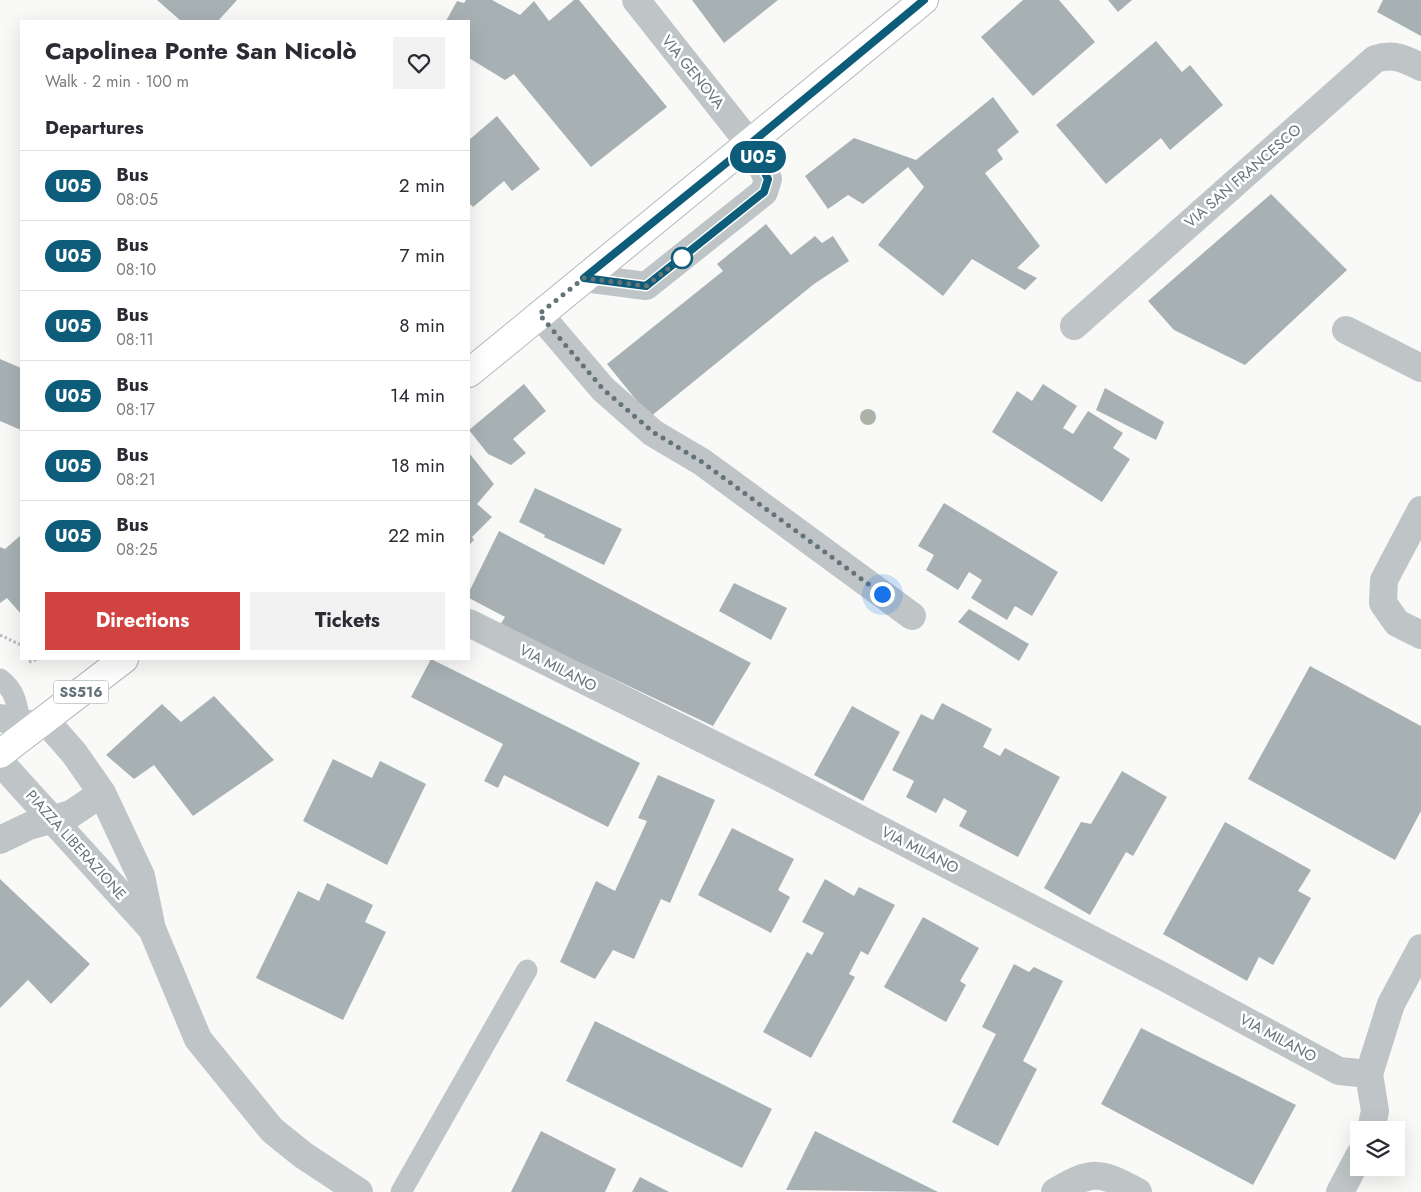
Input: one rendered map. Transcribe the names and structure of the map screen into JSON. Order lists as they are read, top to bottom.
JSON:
{
  "streets": {
    "main road": ["SS516"],
    "street": [
      "VIA GENOVA",
      "VIA SAN FRANCESCO",
      "VIA MILANO",
      "PIAZZA LIBERAZIONE"
    ]
  },
  "crossings": [
    ["SS516", "PIAZZA LIBERAZIONE"]
  ],
  "lines": ["bus line U05"],
  "page": {
    "on_map": "U05",
    "heading": [
      ["Capolinea Ponte San Nicolò", "Walk · 2 min · 100 m"],
      "Departures"
    ],
    "list": [
      {
        "mark": "U05",
        "name": "Bus",
        "note": "08:05",
        "value": "2 min"
      },
      {
        "mark": "U05",
        "name": "Bus",
        "note": "08:10",
        "value": "7 min"
      },
      {
        "mark": "U05",
        "name": "Bus",
        "note": "08:11",
        "value": "8 min"
      },
      {
        "mark": "U05",
        "name": "Bus",
        "note": "08:17",
        "value": "14 min"
      },
      {
        "mark": "U05",
        "name": "Bus",
        "note": "08:21",
        "value": "18 min"
      },
      {
        "mark": "U05",
        "name": "Bus",
        "note": "08:25",
        "value": "22 min"
      }
    ],
    "buttons": ["Directions", "Tickets"]
  }
}
